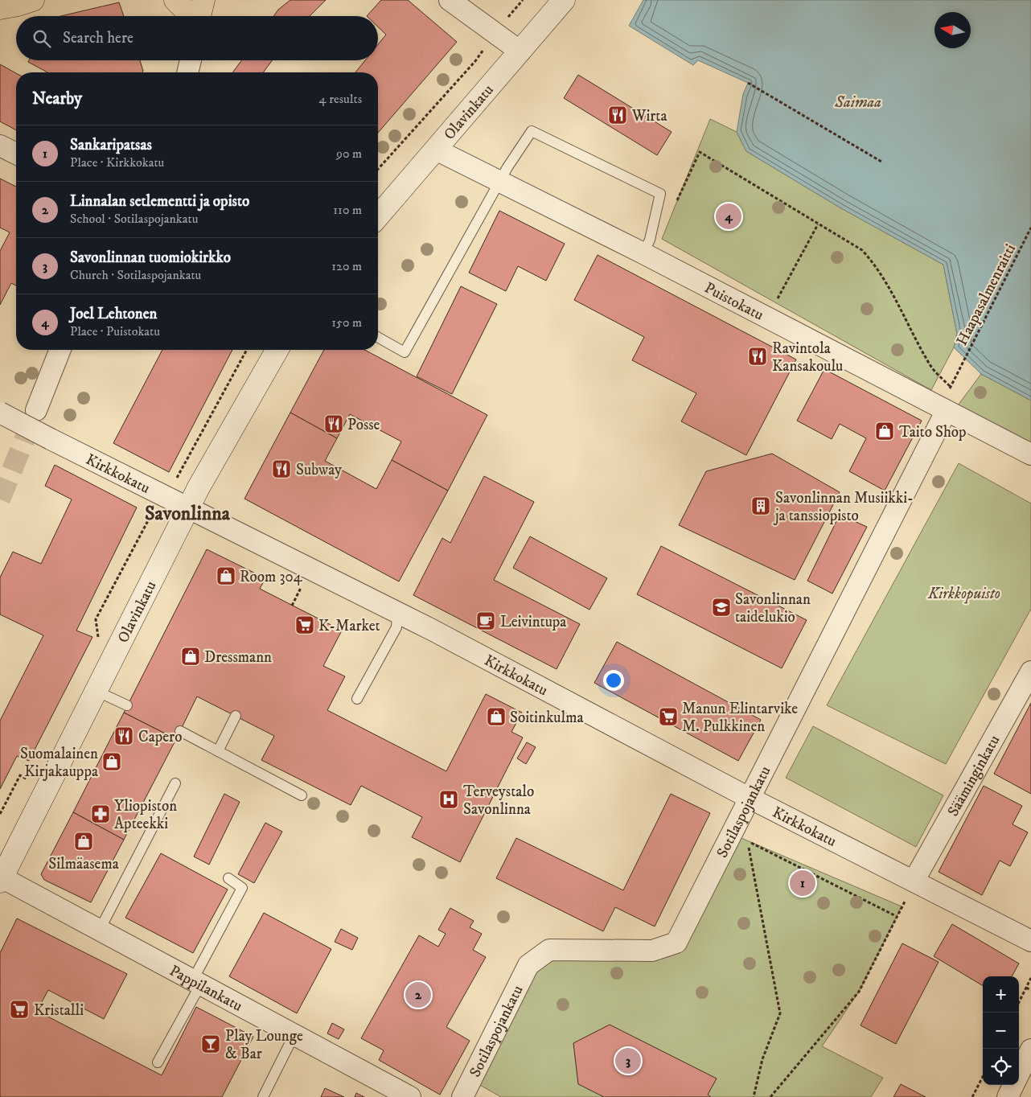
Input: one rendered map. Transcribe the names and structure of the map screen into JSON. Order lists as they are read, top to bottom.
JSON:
{
  "streets": {
    "main road": ["Olavinkatu"],
    "street": [
      "Puistokatu",
      "Kirkkokatu",
      "Sääminginkatu",
      "Sotilaspojankatu",
      "Pappilankatu"
    ],
    "path": ["Haapasalmenraitti"]
  },
  "crossings": [
    ["Olavinkatu", "Puistokatu"],
    ["Olavinkatu", "Kirkkokatu"],
    ["Olavinkatu", "Pappilankatu"],
    ["Puistokatu", "Sotilaspojankatu"],
    ["Kirkkokatu", "Sääminginkatu"],
    ["Kirkkokatu", "Sotilaspojankatu"]
  ],
  "districts": ["Savonlinna"],
  "water": ["Saimaa"],
  "parks": ["Kirkkopuisto"],
  "places": {
    "restaurant": [
      "Wirta",
      "Ravintola Kansakoulu",
      "Posse",
      "Subway",
      "Capero"
    ],
    "shop": [
      "Taito Shop",
      "Room 304",
      "Dressmann",
      "Soitinkulma",
      "Suomalainen Kirjakauppa",
      "Silmäasema"
    ],
    "building": ["Savonlinnan Musiikki- ja tanssiopisto"],
    "school or university": ["Savonlinnan taidelukio"],
    "cafe": ["Leivintupa"],
    "supermarket": ["K-Market", "Manun Elintarvike M. Pulkkinen", "Kristalli"],
    "hospital": ["Terveystalo Savonlinna"],
    "pharmacy": ["Yliopiston Apteekki"],
    "bar": ["Play Lounge & Bar"]
  },
  "north": "left",
  "page": {
    "search": "Search here",
    "heading": ["Nearby", "4 results"],
    "list": [
      {
        "mark": "1",
        "name": "Sankaripatsas",
        "note": "Place · Kirkkokatu",
        "value": "90 m"
      },
      {
        "mark": "2",
        "name": "Linnalan setlementti ja opisto",
        "note": "School · Sotilaspojankatu",
        "value": "110 m"
      },
      {
        "mark": "3",
        "name": "Savonlinnan tuomiokirkko",
        "note": "Church · Sotilaspojankatu",
        "value": "120 m"
      },
      {
        "mark": "4",
        "name": "Joel Lehtonen",
        "note": "Place · Puistokatu",
        "value": "150 m"
      }
    ],
    "pins": [
      "4",
      "1",
      "2",
      "3"
    ],
    "map_buttons": ["+", "−"]
  }
}
